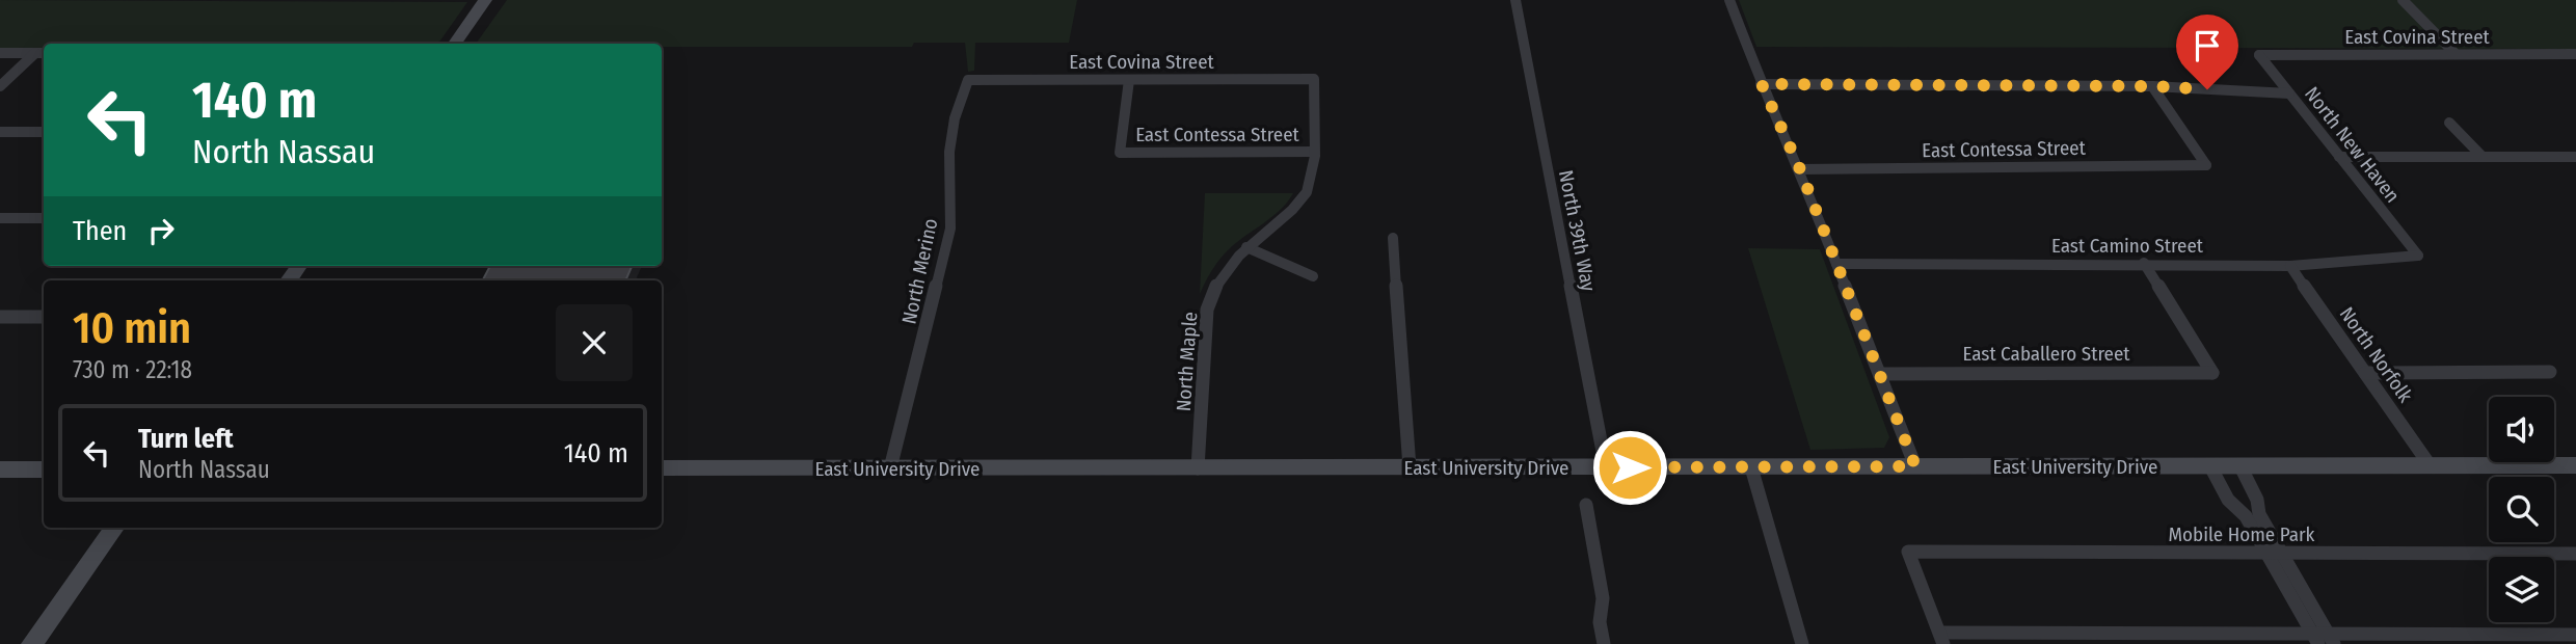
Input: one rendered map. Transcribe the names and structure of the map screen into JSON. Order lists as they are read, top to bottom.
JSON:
{
  "streets": {
    "main road": ["East University Drive"],
    "street": [
      "East Covina Street",
      "East Contessa Street",
      "North New Haven",
      "North 39th Way",
      "East Camino Street",
      "North Merino",
      "East Caballero Street",
      "North Norfolk",
      "North Maple",
      "Mobile Home Park"
    ]
  },
  "crossings": [
    ["East Covina Street", "East Contessa Street"],
    ["East Covina Street", "North New Haven"],
    ["East Covina Street", "North Merino"],
    ["East Covina Street", "North Maple"],
    ["East Contessa Street", "North Maple"],
    ["North New Haven", "East Camino Street"],
    ["North 39th Way", "East University Drive"],
    ["East Camino Street", "East Caballero Street"],
    ["East Camino Street", "North Norfolk"],
    ["North Merino", "East University Drive"],
    ["North Norfolk", "East University Drive"],
    ["North Maple", "East University Drive"]
  ],
  "page": {
    "turn": ["140 m", "North Nassau"],
    "then": "Then",
    "heading": ["10 min", "730 m · 22:18"],
    "list": [
      {
        "name": "Turn left",
        "note": "North Nassau",
        "value": "140 m"
      }
    ]
  }
}
